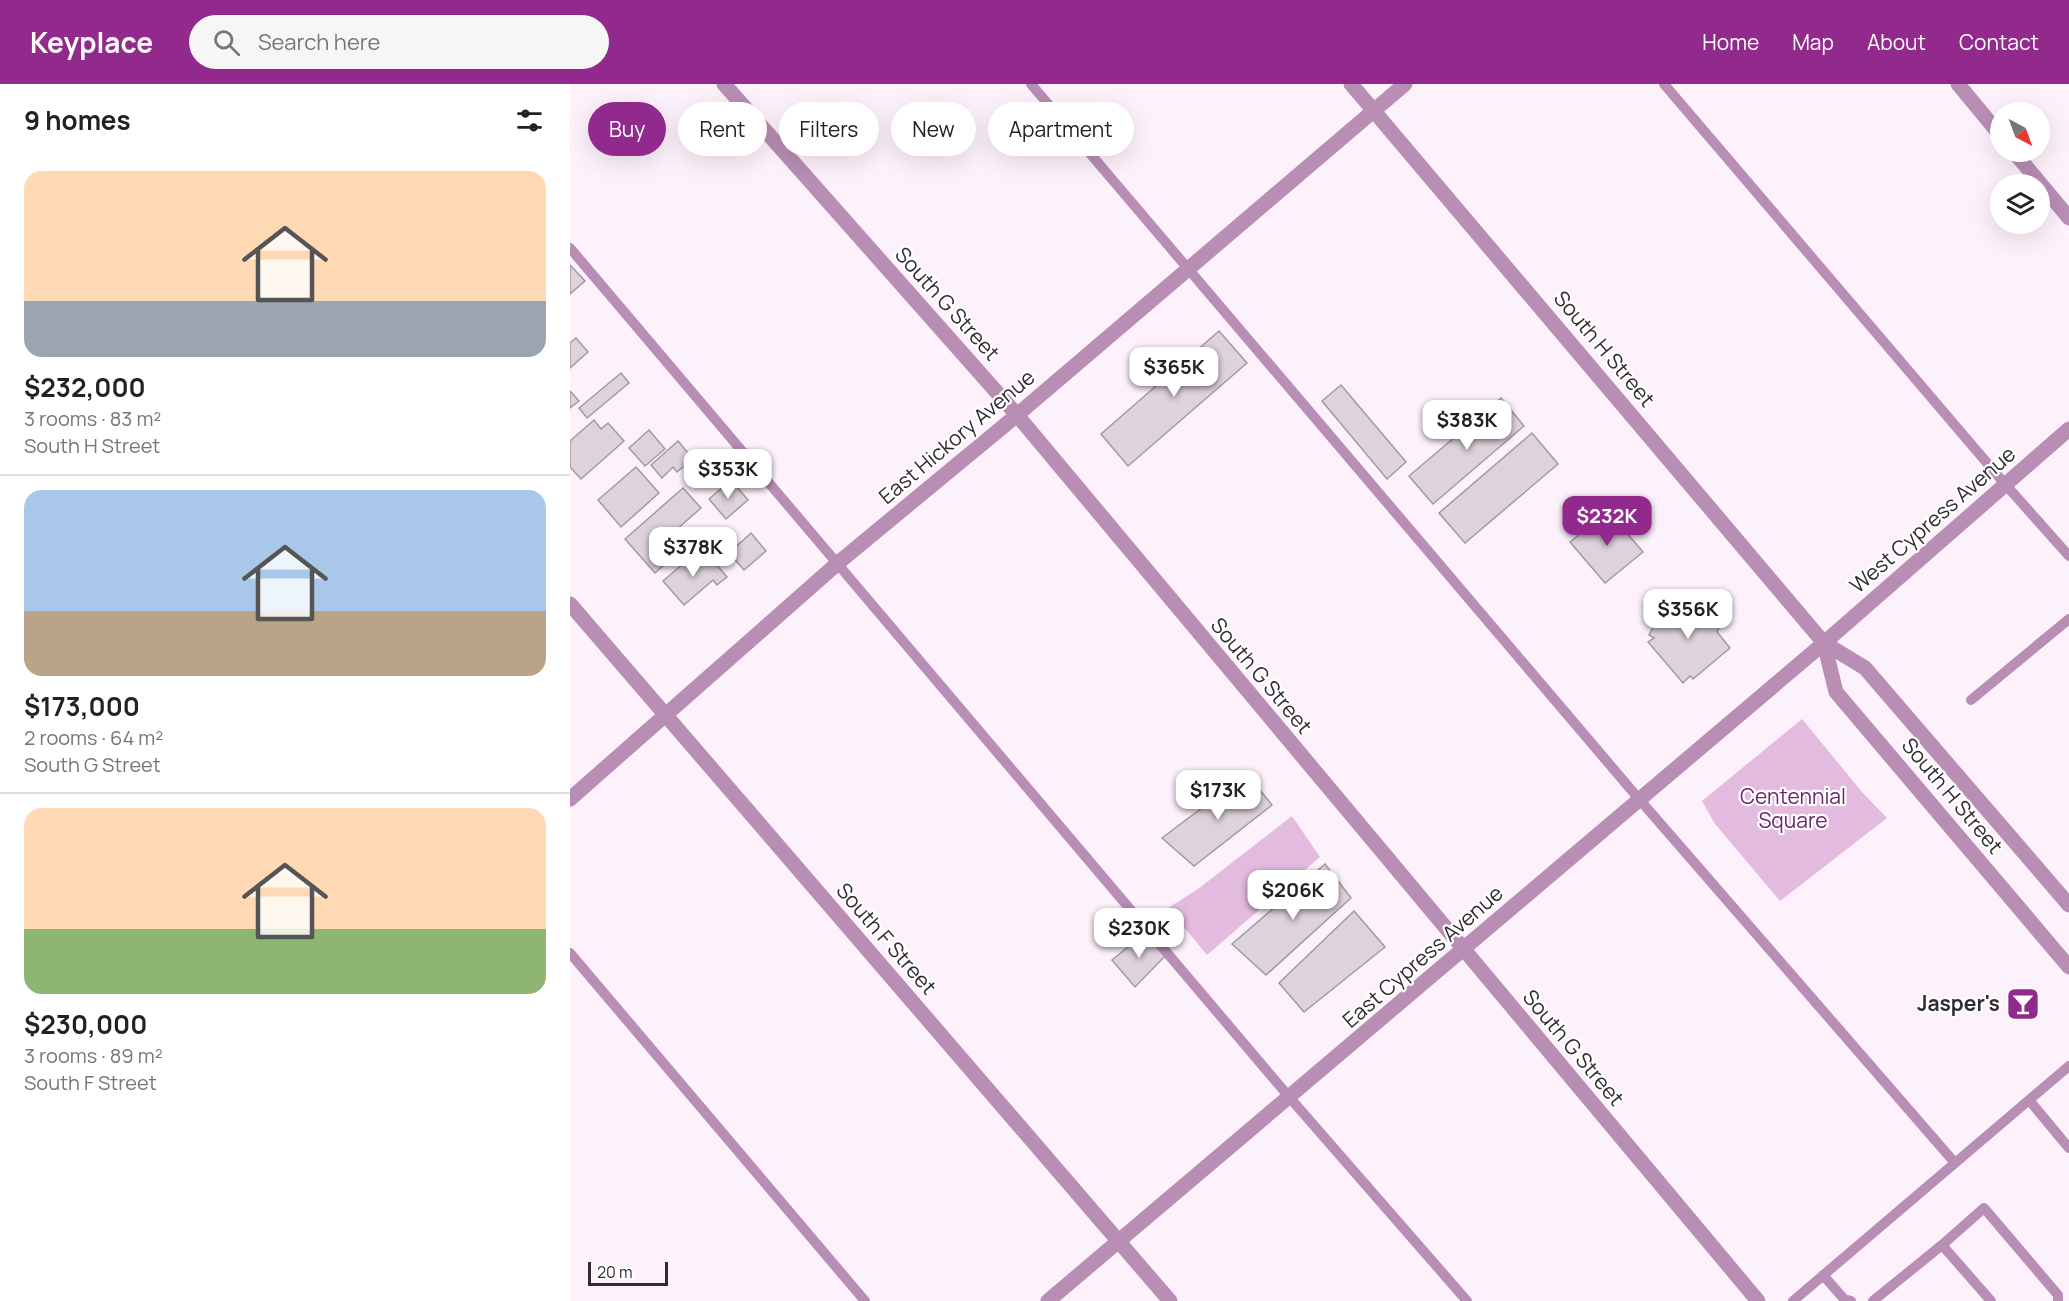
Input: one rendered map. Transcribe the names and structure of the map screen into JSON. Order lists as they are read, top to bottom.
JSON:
{
  "streets": {
    "street": [
      "South G Street",
      "South H Street",
      "East Hickory Avenue",
      "West Cypress Avenue",
      "South F Street",
      "East Cypress Avenue"
    ]
  },
  "crossings": [
    ["South G Street", "East Hickory Avenue"],
    ["South G Street", "East Cypress Avenue"],
    ["South H Street", "East Hickory Avenue"],
    ["South H Street", "West Cypress Avenue"],
    ["South H Street", "East Cypress Avenue"],
    ["East Hickory Avenue", "South F Street"],
    ["West Cypress Avenue", "East Cypress Avenue"],
    ["South F Street", "East Cypress Avenue"]
  ],
  "parks": ["Centennial Square"],
  "places": {
    "bar": ["Jasper's"]
  },
  "scale_bar": "20 m",
  "north": "bottom right",
  "page": {
    "header": "Keyplace",
    "search": "Search here",
    "nav": [
      "Home",
      "Map",
      "About",
      "Contact"
    ],
    "heading": "9 homes",
    "chip": [
      "Buy",
      "Rent",
      "Filters",
      "New",
      "Apartment"
    ],
    "list": [
      {
        "name": "$232,000",
        "note": "3 rooms · 83 m² · South H Street"
      },
      {
        "name": "$173,000",
        "note": "2 rooms · 64 m² · South G Street"
      },
      {
        "name": "$230,000",
        "note": "3 rooms · 89 m² · South F Street"
      }
    ],
    "price": [
      "$365K",
      "$383K",
      "$353K",
      "$232K",
      "$378K",
      "$356K",
      "$173K",
      "$206K",
      "$230K"
    ],
    "scale": "20 m"
  }
}
